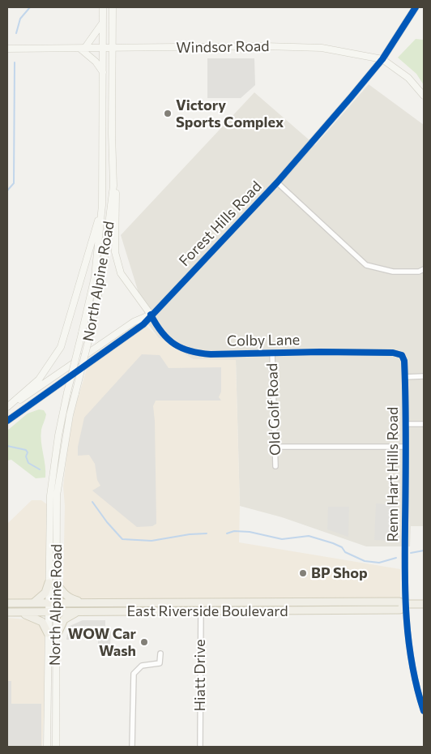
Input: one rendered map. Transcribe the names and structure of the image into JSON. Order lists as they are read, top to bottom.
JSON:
{
  "streets": {
    "main road": [
      "Windsor Road",
      "Forest Hills Road",
      "North Alpine Road",
      "East Riverside Boulevard"
    ],
    "street": [
      "Colby Lane",
      "Old Golf Road",
      "Renn Hart Hills Road",
      "Hiatt Drive"
    ]
  },
  "crossings": [
    ["Windsor Road", "Forest Hills Road"],
    ["Windsor Road", "North Alpine Road"],
    ["Forest Hills Road", "Colby Lane"],
    ["North Alpine Road", "East Riverside Boulevard"],
    ["Colby Lane", "Old Golf Road"],
    ["Colby Lane", "Renn Hart Hills Road"],
    ["Renn Hart Hills Road", "East Riverside Boulevard"],
    ["East Riverside Boulevard", "Hiatt Drive"]
  ],
  "places": ["Victory Sports Complex", "BP Shop", "WOW Car Wash"]
}
